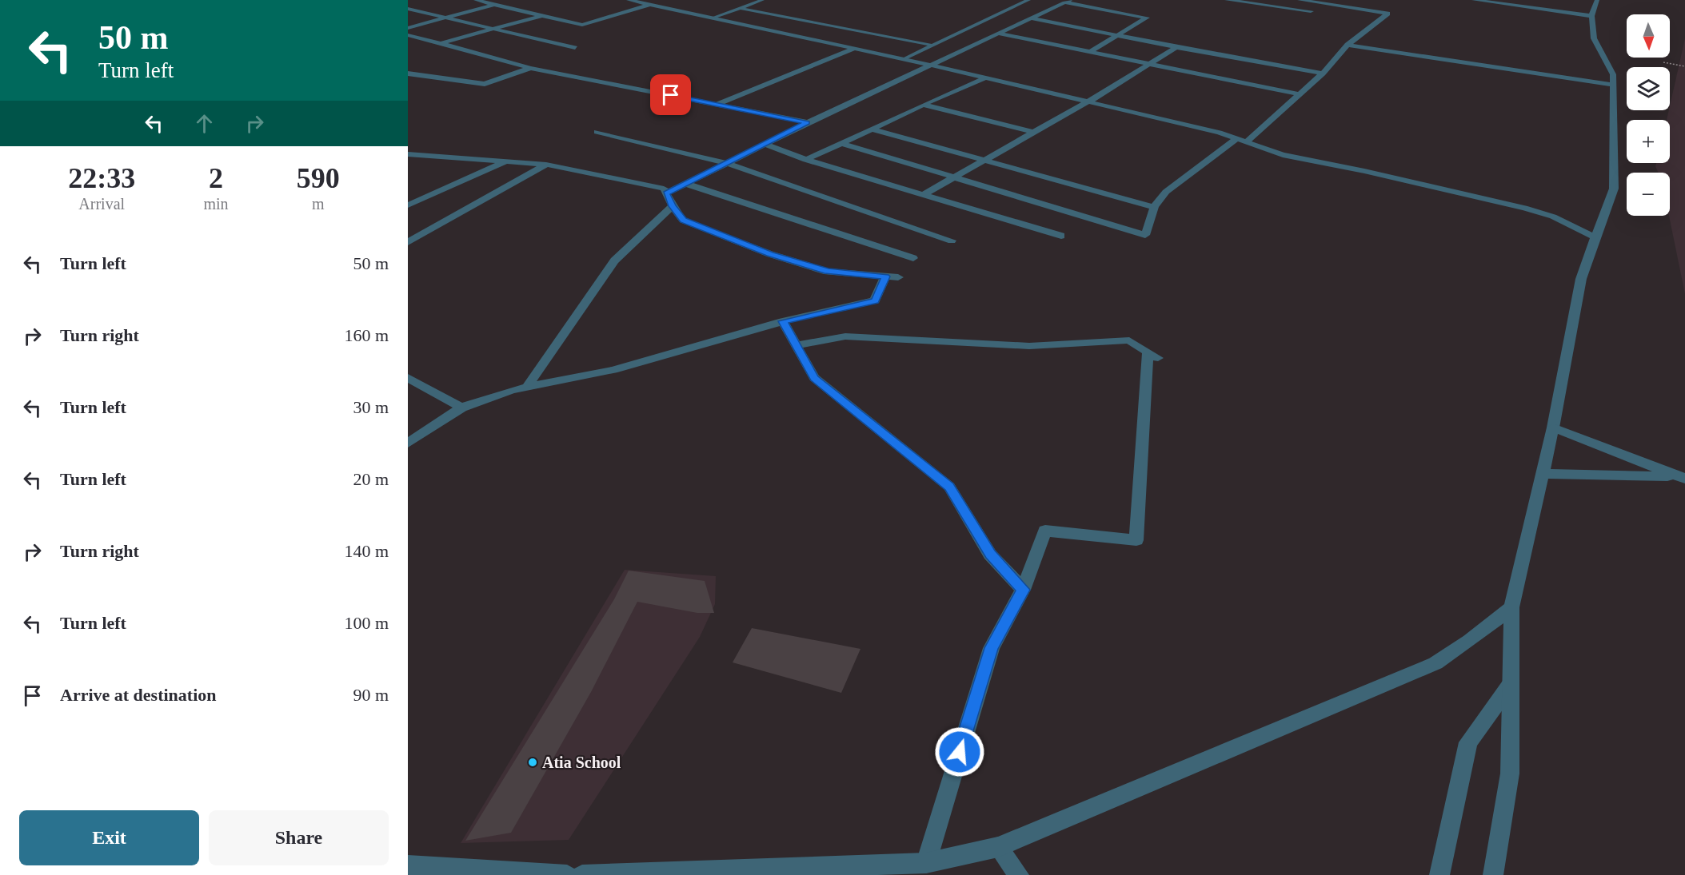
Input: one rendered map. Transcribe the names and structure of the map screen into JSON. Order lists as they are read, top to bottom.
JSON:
{
  "places": ["Atia School"],
  "north": "bottom",
  "page": {
    "turn": ["50 m", "Turn left"],
    "map_buttons": ["+", "−"],
    "eta": [
      "22:33",
      "Arrival",
      "2",
      "min",
      "590",
      "m"
    ],
    "list": [
      {
        "name": "Turn left",
        "value": "50 m"
      },
      {
        "name": "Turn right",
        "value": "160 m"
      },
      {
        "name": "Turn left",
        "value": "30 m"
      },
      {
        "name": "Turn left",
        "value": "20 m"
      },
      {
        "name": "Turn right",
        "value": "140 m"
      },
      {
        "name": "Turn left",
        "value": "100 m"
      },
      {
        "name": "Arrive at destination",
        "value": "90 m"
      }
    ],
    "buttons": ["Exit", "Share"]
  }
}
